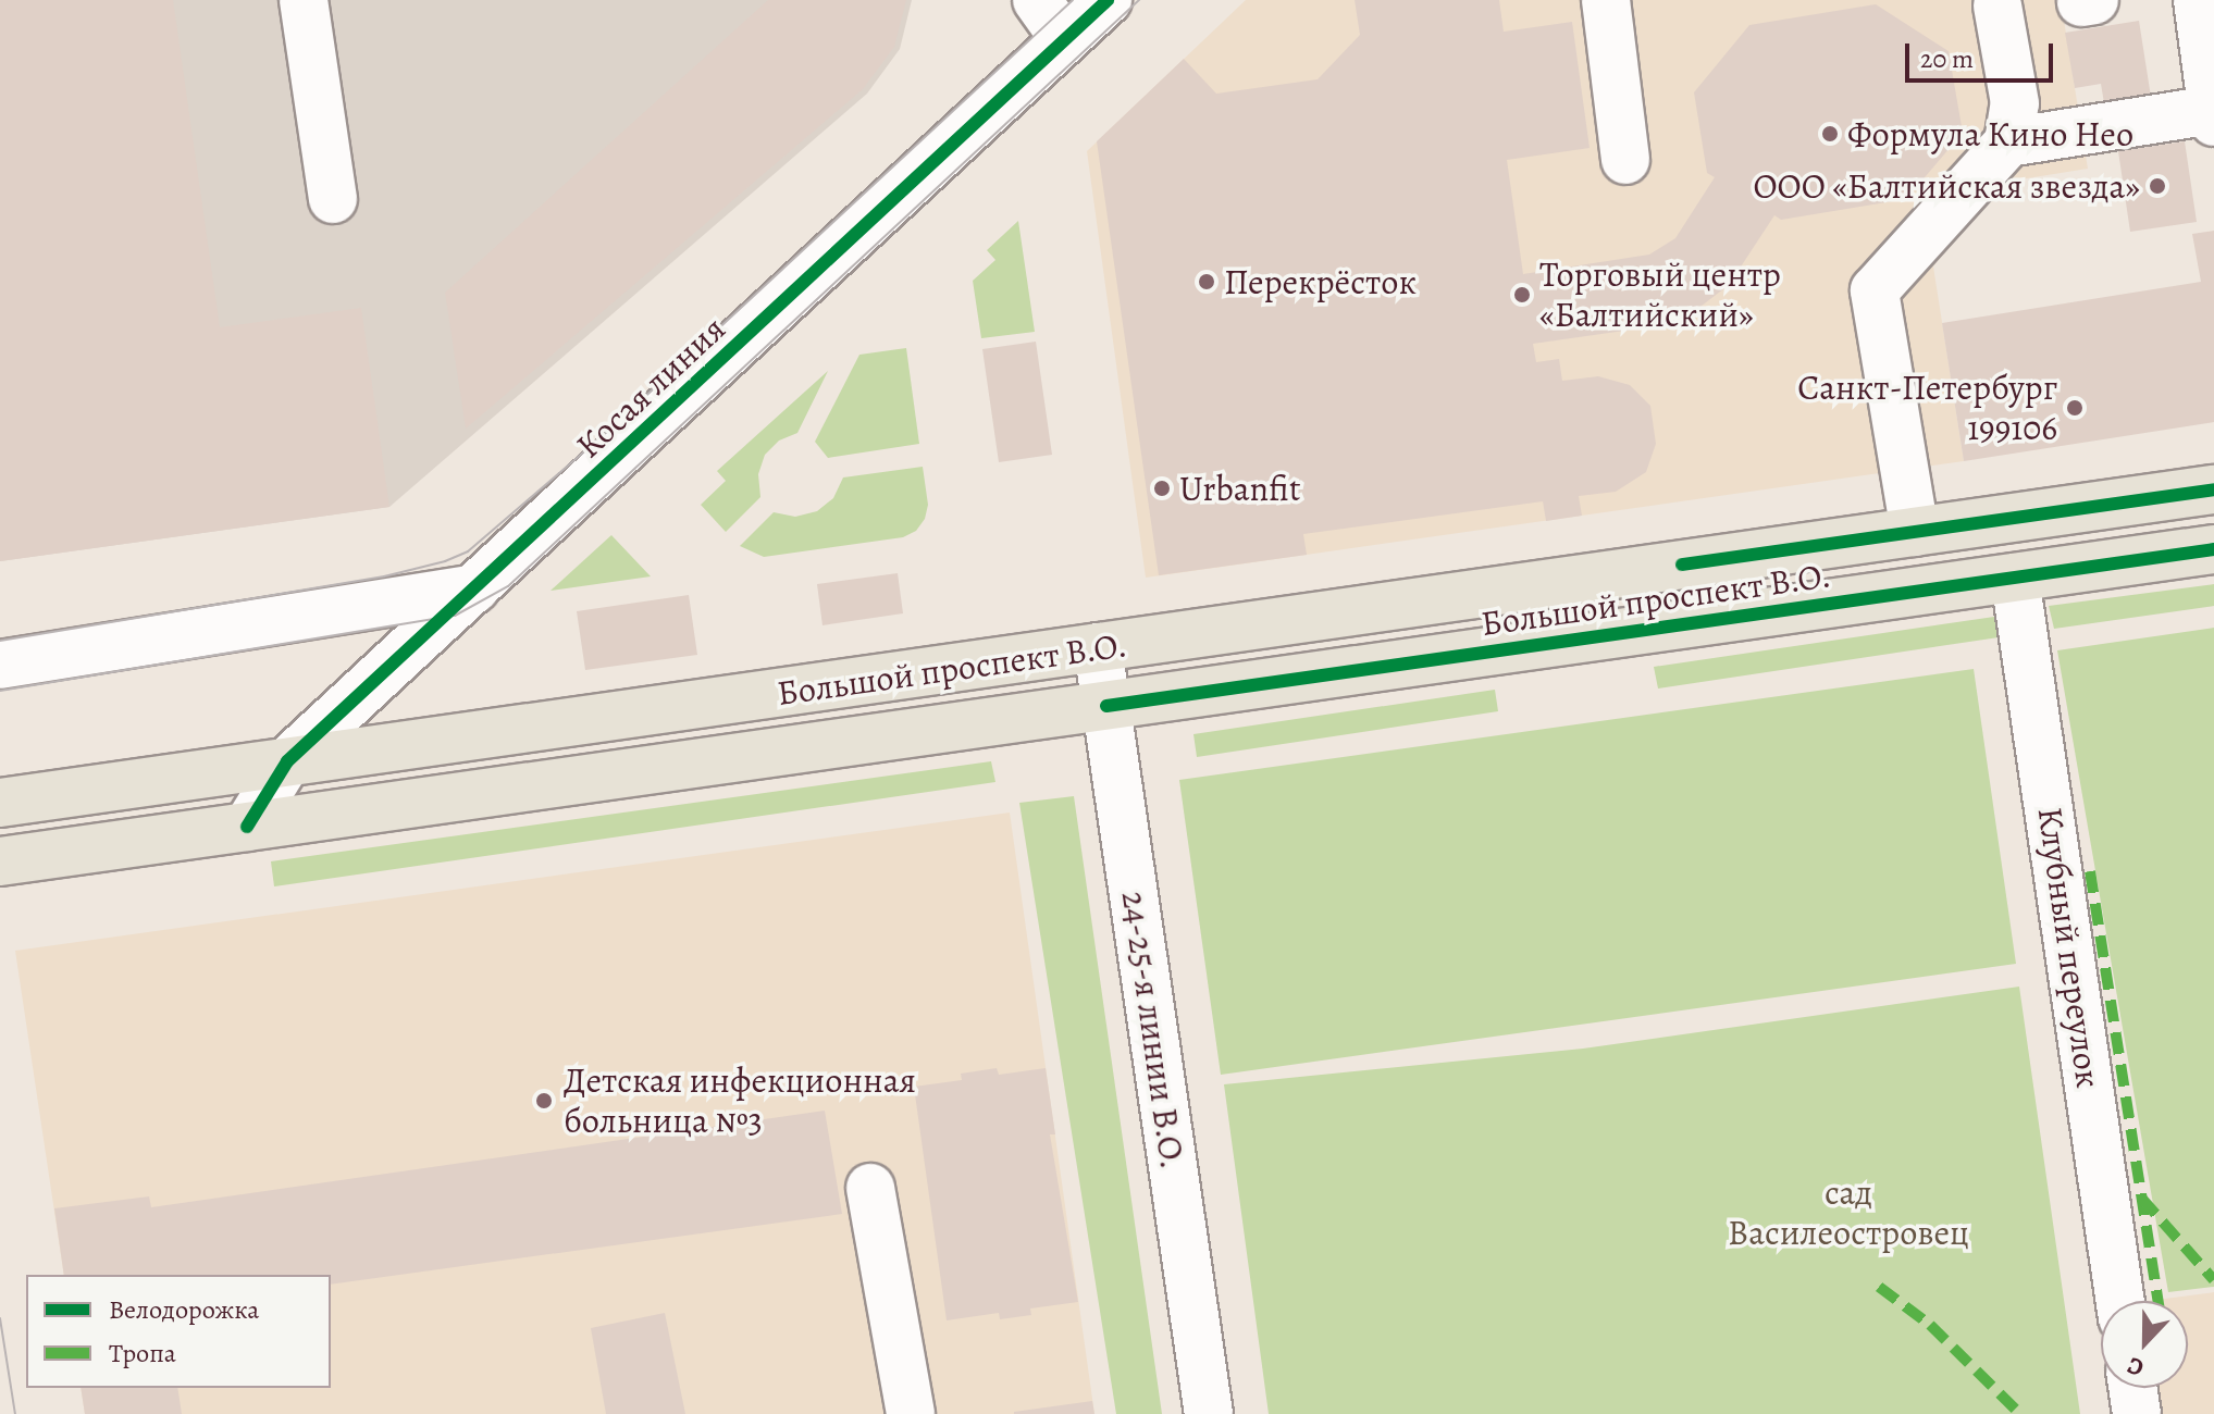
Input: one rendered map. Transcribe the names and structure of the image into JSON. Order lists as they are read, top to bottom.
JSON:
{
  "streets": {
    "main road": ["Большой проспект В.О."],
    "street": ["Косая линия", "Клубный переулок", "24-25-я линии В.О."]
  },
  "crossings": [
    ["Косая линия", "Большой проспект В.О."],
    ["Большой проспект В.О.", "Клубный переулок"],
    ["Большой проспект В.О.", "24-25-я линии В.О."]
  ],
  "parks": ["сад Василеостровец"],
  "places": [
    "Формула Кино Нео",
    "ООО «Балтийская звезда»",
    "Перекрёсток",
    "Торговый центр «Балтийский»",
    "Санкт-Петербург 199106",
    "Urbanfit",
    "Детская инфекционная больница №3"
  ],
  "legend": ["Велодорожка", "Тропа"],
  "scale_bar": "20 m",
  "north": "bottom"
}
